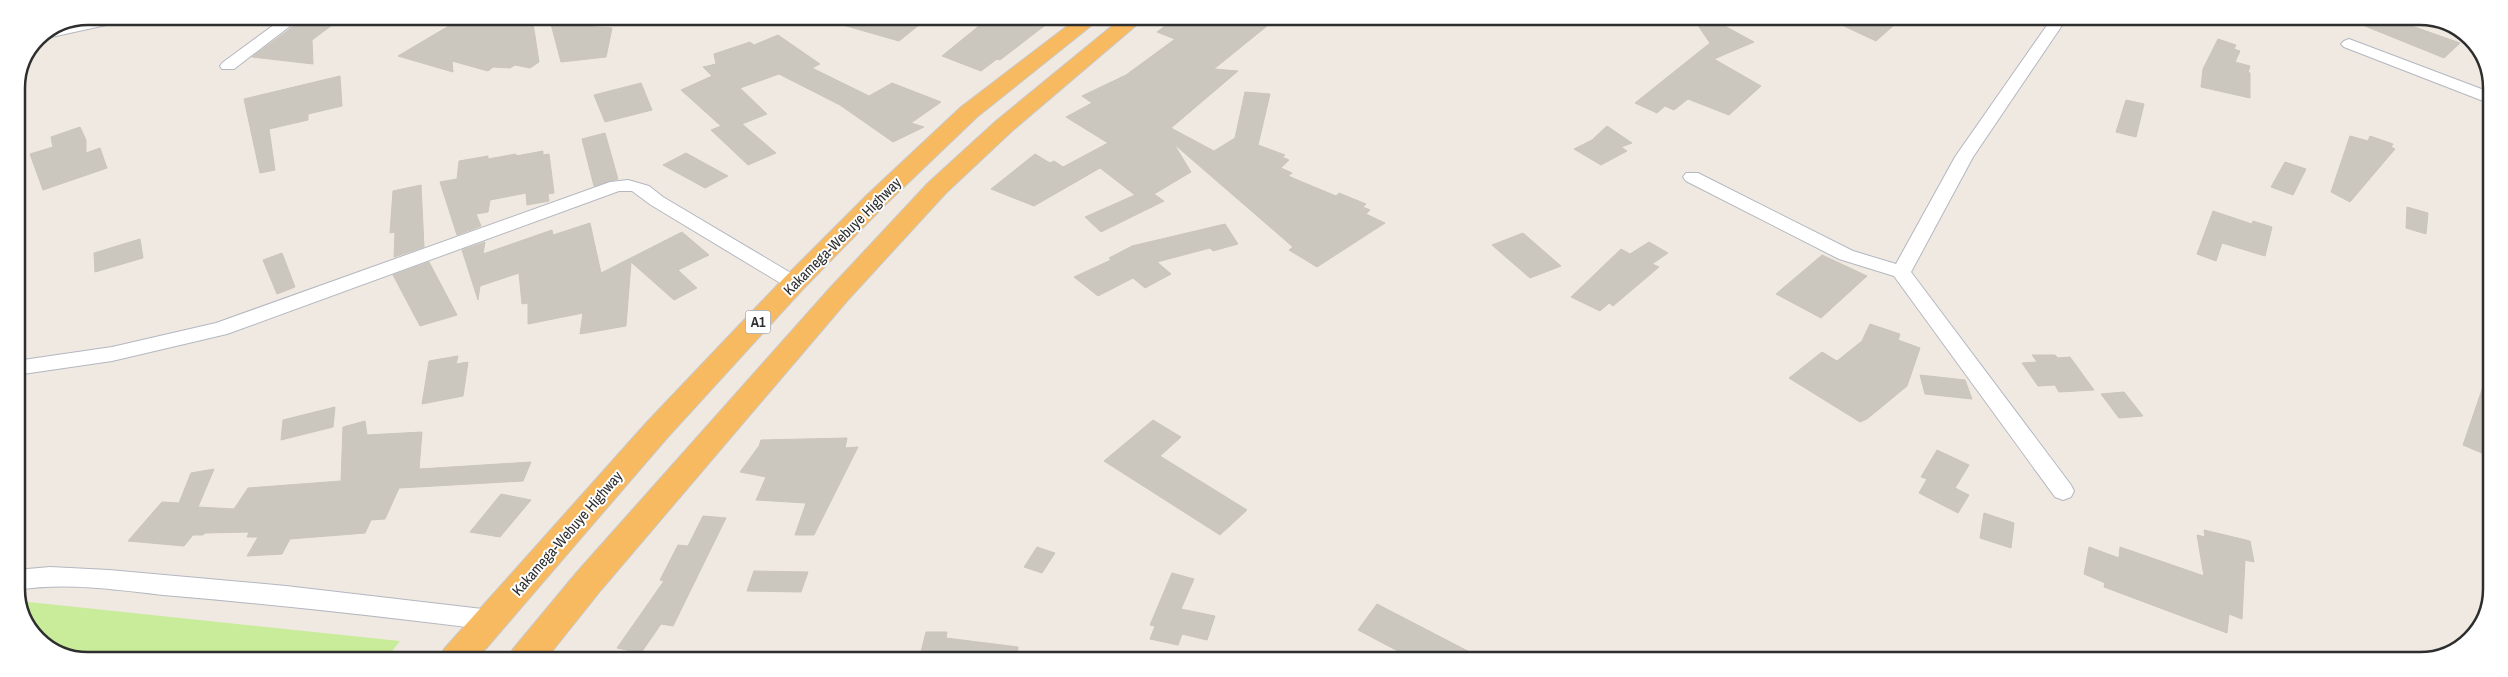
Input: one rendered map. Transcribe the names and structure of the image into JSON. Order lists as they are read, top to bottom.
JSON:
{
  "streets": {
    "highway": ["Kakamega-Webuye Highway", "A1"]
  }
}
